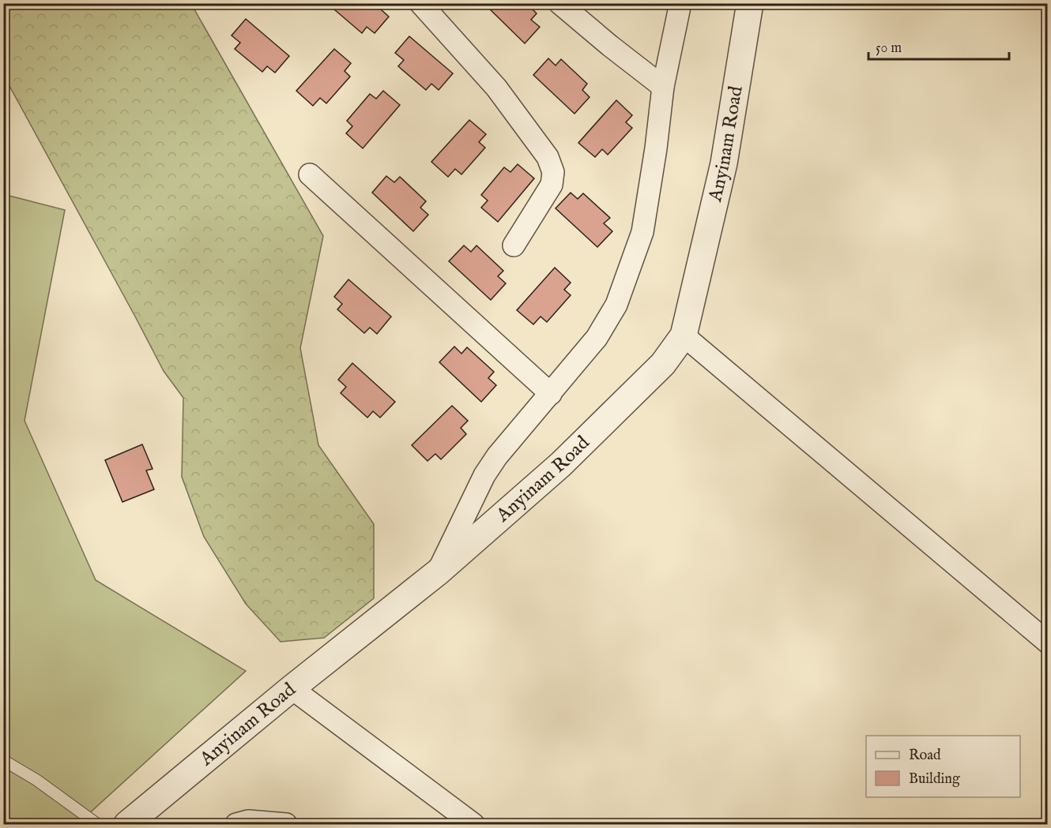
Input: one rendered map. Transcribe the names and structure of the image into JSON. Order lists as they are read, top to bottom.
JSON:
{
  "streets": {
    "street": ["Anyinam Road"]
  },
  "legend": ["Road", "Building"],
  "scale_bar": "50 m"
}
